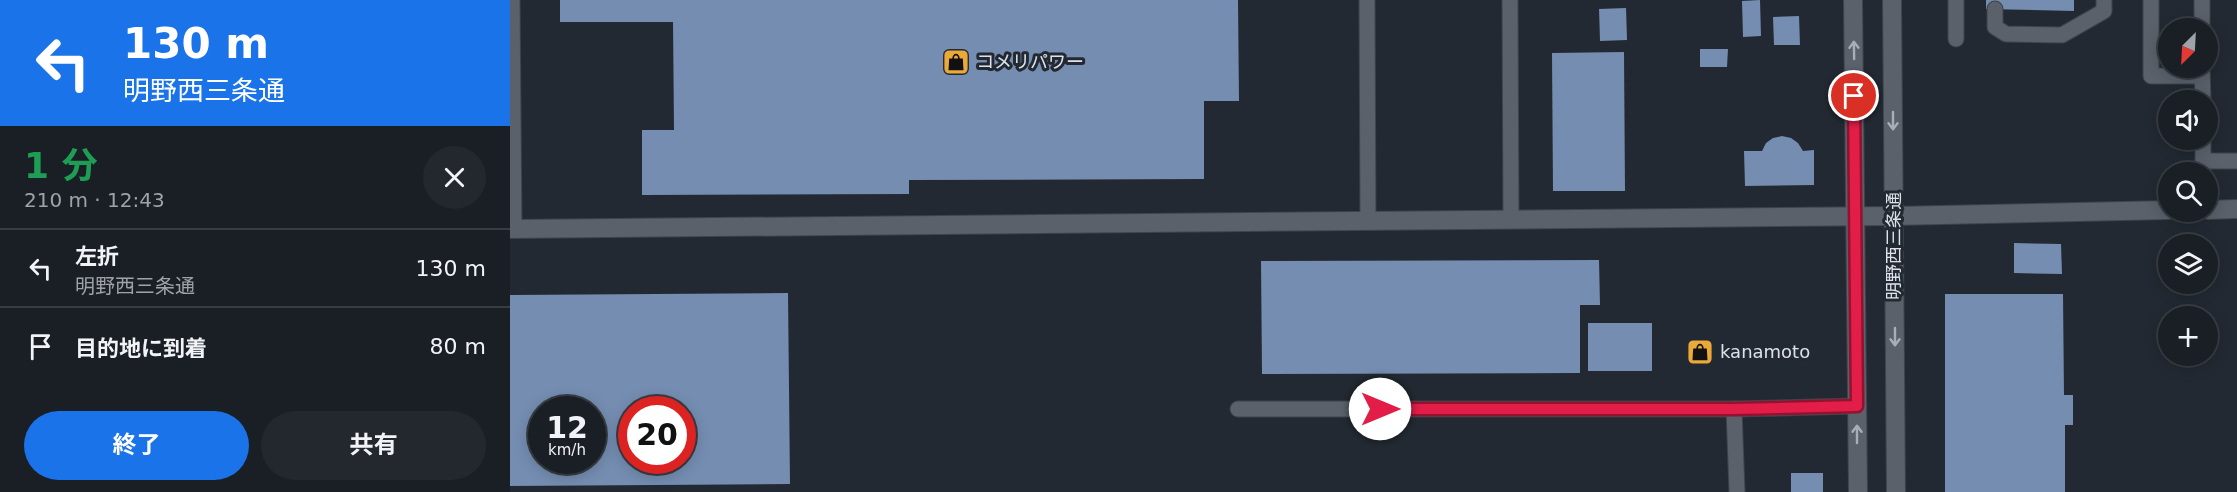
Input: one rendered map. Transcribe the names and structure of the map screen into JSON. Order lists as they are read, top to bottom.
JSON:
{
  "streets": {
    "street": ["明野西三条通"]
  },
  "places": {
    "shop": ["コメリパワー", "kanamoto"]
  },
  "north": "bottom left",
  "page": {
    "turn": ["130 m", "明野西三条通"],
    "map_buttons": "+",
    "heading": ["1 分", "210 m · 12:43"],
    "list": [
      {
        "name": "左折",
        "note": "明野西三条通",
        "value": "130 m"
      },
      {
        "name": "目的地に到着",
        "value": "80 m"
      }
    ],
    "speed": "12 km/h",
    "limit": "20",
    "buttons": ["終了", "共有"]
  }
}
